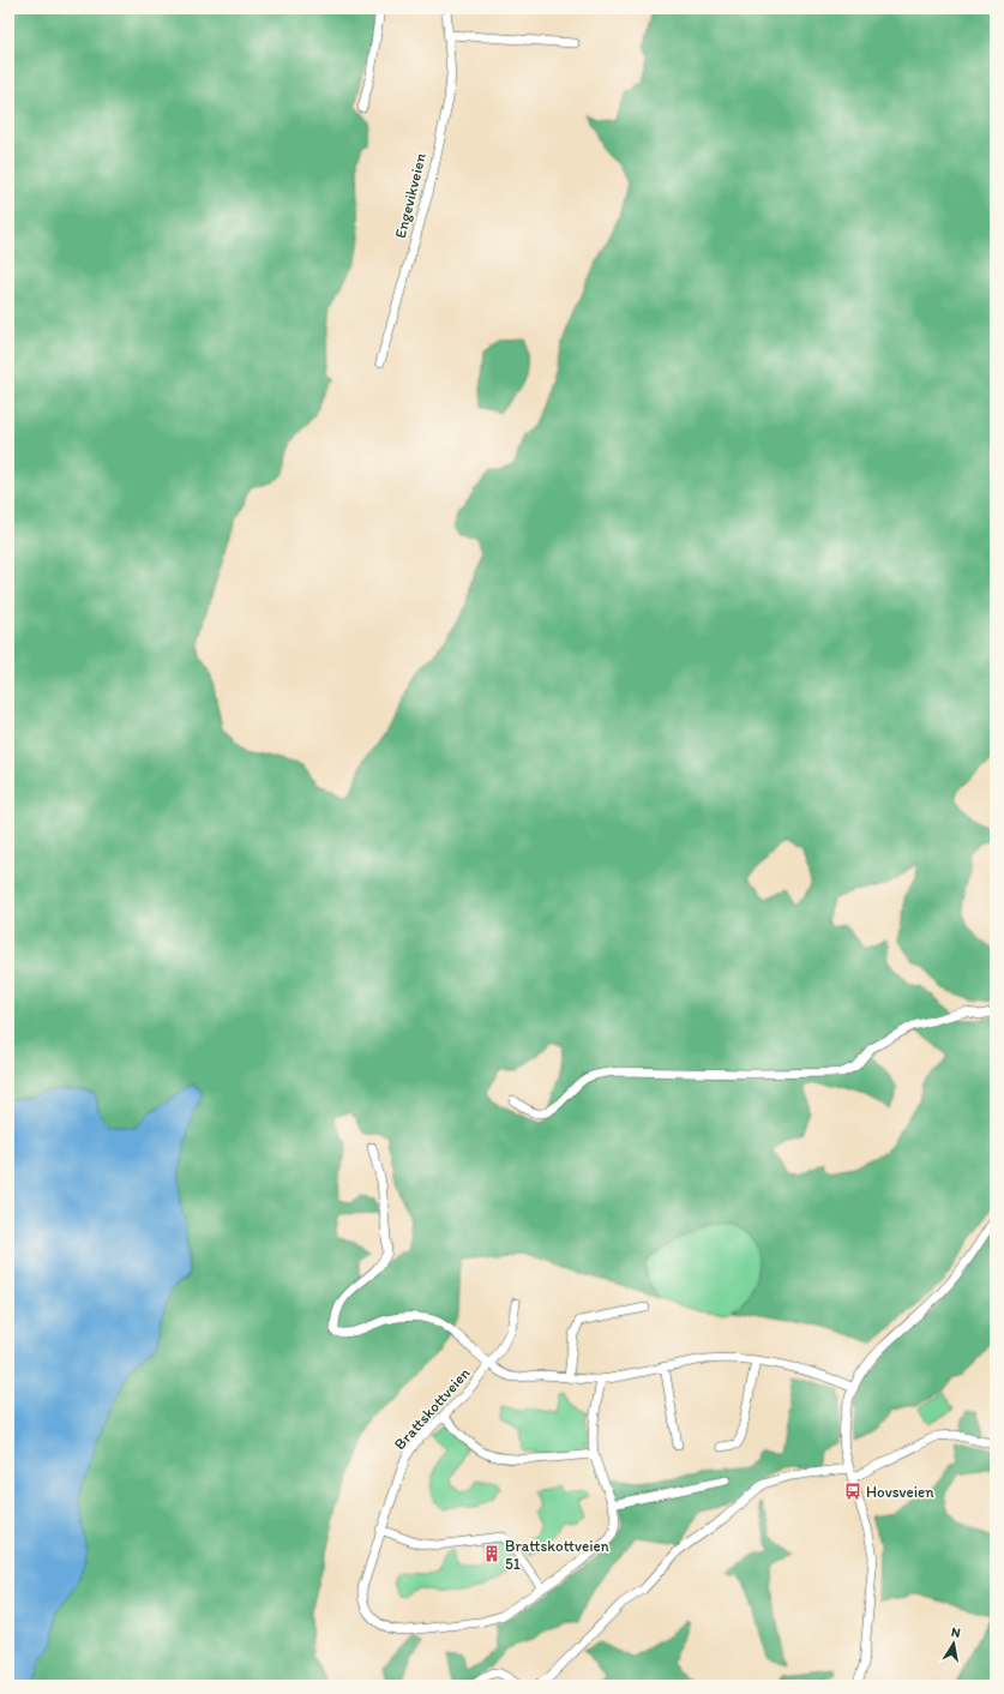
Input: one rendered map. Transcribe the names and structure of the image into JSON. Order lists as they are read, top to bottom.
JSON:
{
  "streets": {
    "street": ["Engevikveien", "Brattskottveien"]
  },
  "places": {
    "bus stop": ["Hovsveien"],
    "building": ["Brattskottveien 51"]
  },
  "north": "top"
}
